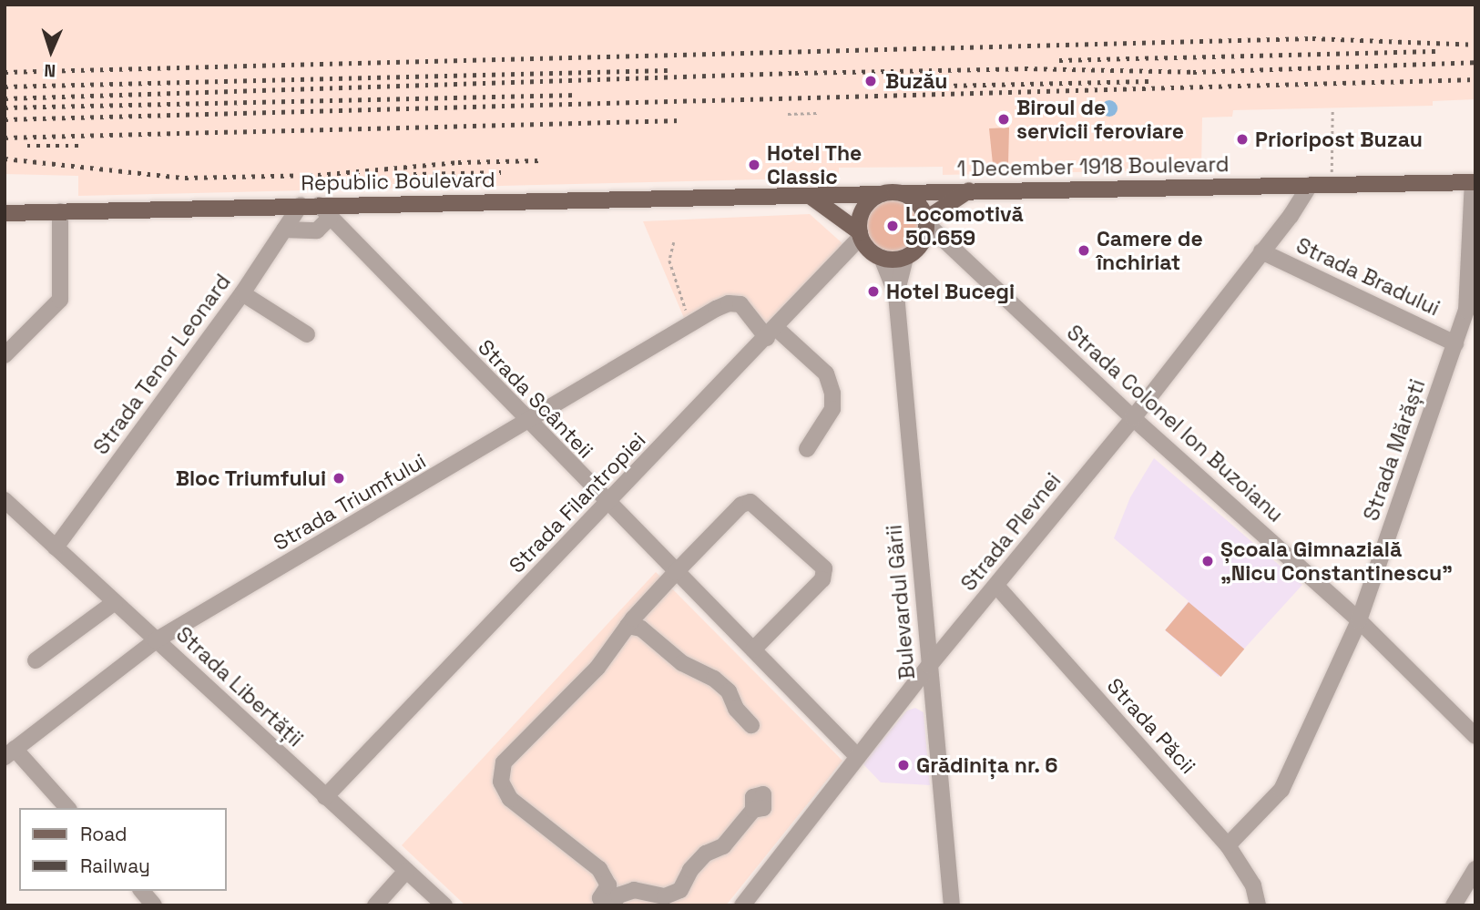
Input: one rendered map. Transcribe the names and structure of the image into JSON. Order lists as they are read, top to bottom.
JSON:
{
  "streets": {
    "main road": ["1 December 1918 Boulevard", "Republic Boulevard"],
    "street": [
      "Strada Bradului",
      "Strada Tenor Leonard",
      "Strada Scânteii",
      "Strada Colonel Ion Buzoianu",
      "Strada Mărăști",
      "Strada Triumfului",
      "Strada Filantropiei",
      "Strada Plevnei",
      "Bulevardul Gării",
      "Strada Libertății",
      "Strada Păcii"
    ]
  },
  "crossings": [
    ["1 December 1918 Boulevard", "Strada Colonel Ion Buzoianu"],
    ["1 December 1918 Boulevard", "Strada Mărăști"],
    ["1 December 1918 Boulevard", "Strada Filantropiei"],
    ["1 December 1918 Boulevard", "Strada Plevnei"],
    ["1 December 1918 Boulevard", "Bulevardul Gării"],
    ["Republic Boulevard", "Strada Tenor Leonard"],
    ["Republic Boulevard", "Strada Scânteii"],
    ["Strada Bradului", "Strada Mărăști"],
    ["Strada Bradului", "Strada Plevnei"],
    ["Strada Tenor Leonard", "Strada Libertății"],
    ["Strada Scânteii", "Strada Triumfului"],
    ["Strada Scânteii", "Strada Filantropiei"],
    ["Strada Scânteii", "Strada Plevnei"],
    ["Strada Colonel Ion Buzoianu", "Strada Mărăști"],
    ["Strada Colonel Ion Buzoianu", "Strada Filantropiei"],
    ["Strada Colonel Ion Buzoianu", "Strada Plevnei"],
    ["Strada Colonel Ion Buzoianu", "Bulevardul Gării"],
    ["Strada Mărăști", "Strada Păcii"],
    ["Strada Triumfului", "Strada Filantropiei"],
    ["Strada Triumfului", "Strada Libertății"],
    ["Strada Filantropiei", "Bulevardul Gării"],
    ["Strada Filantropiei", "Strada Libertății"],
    ["Strada Plevnei", "Bulevardul Gării"],
    ["Strada Plevnei", "Strada Păcii"]
  ],
  "places": [
    "Buzău",
    "Biroul de servicii feroviare",
    "Prioripost Buzau",
    "Hotel The Classic",
    "Locomotivă 50.659",
    "Camere de închiriat",
    "Hotel Bucegi",
    "Bloc Triumfului",
    "Școala Gimnazială „Nicu Constantinescu”",
    "Grădinița nr. 6"
  ],
  "legend": ["Road", "Railway"],
  "north": "bottom"
}
